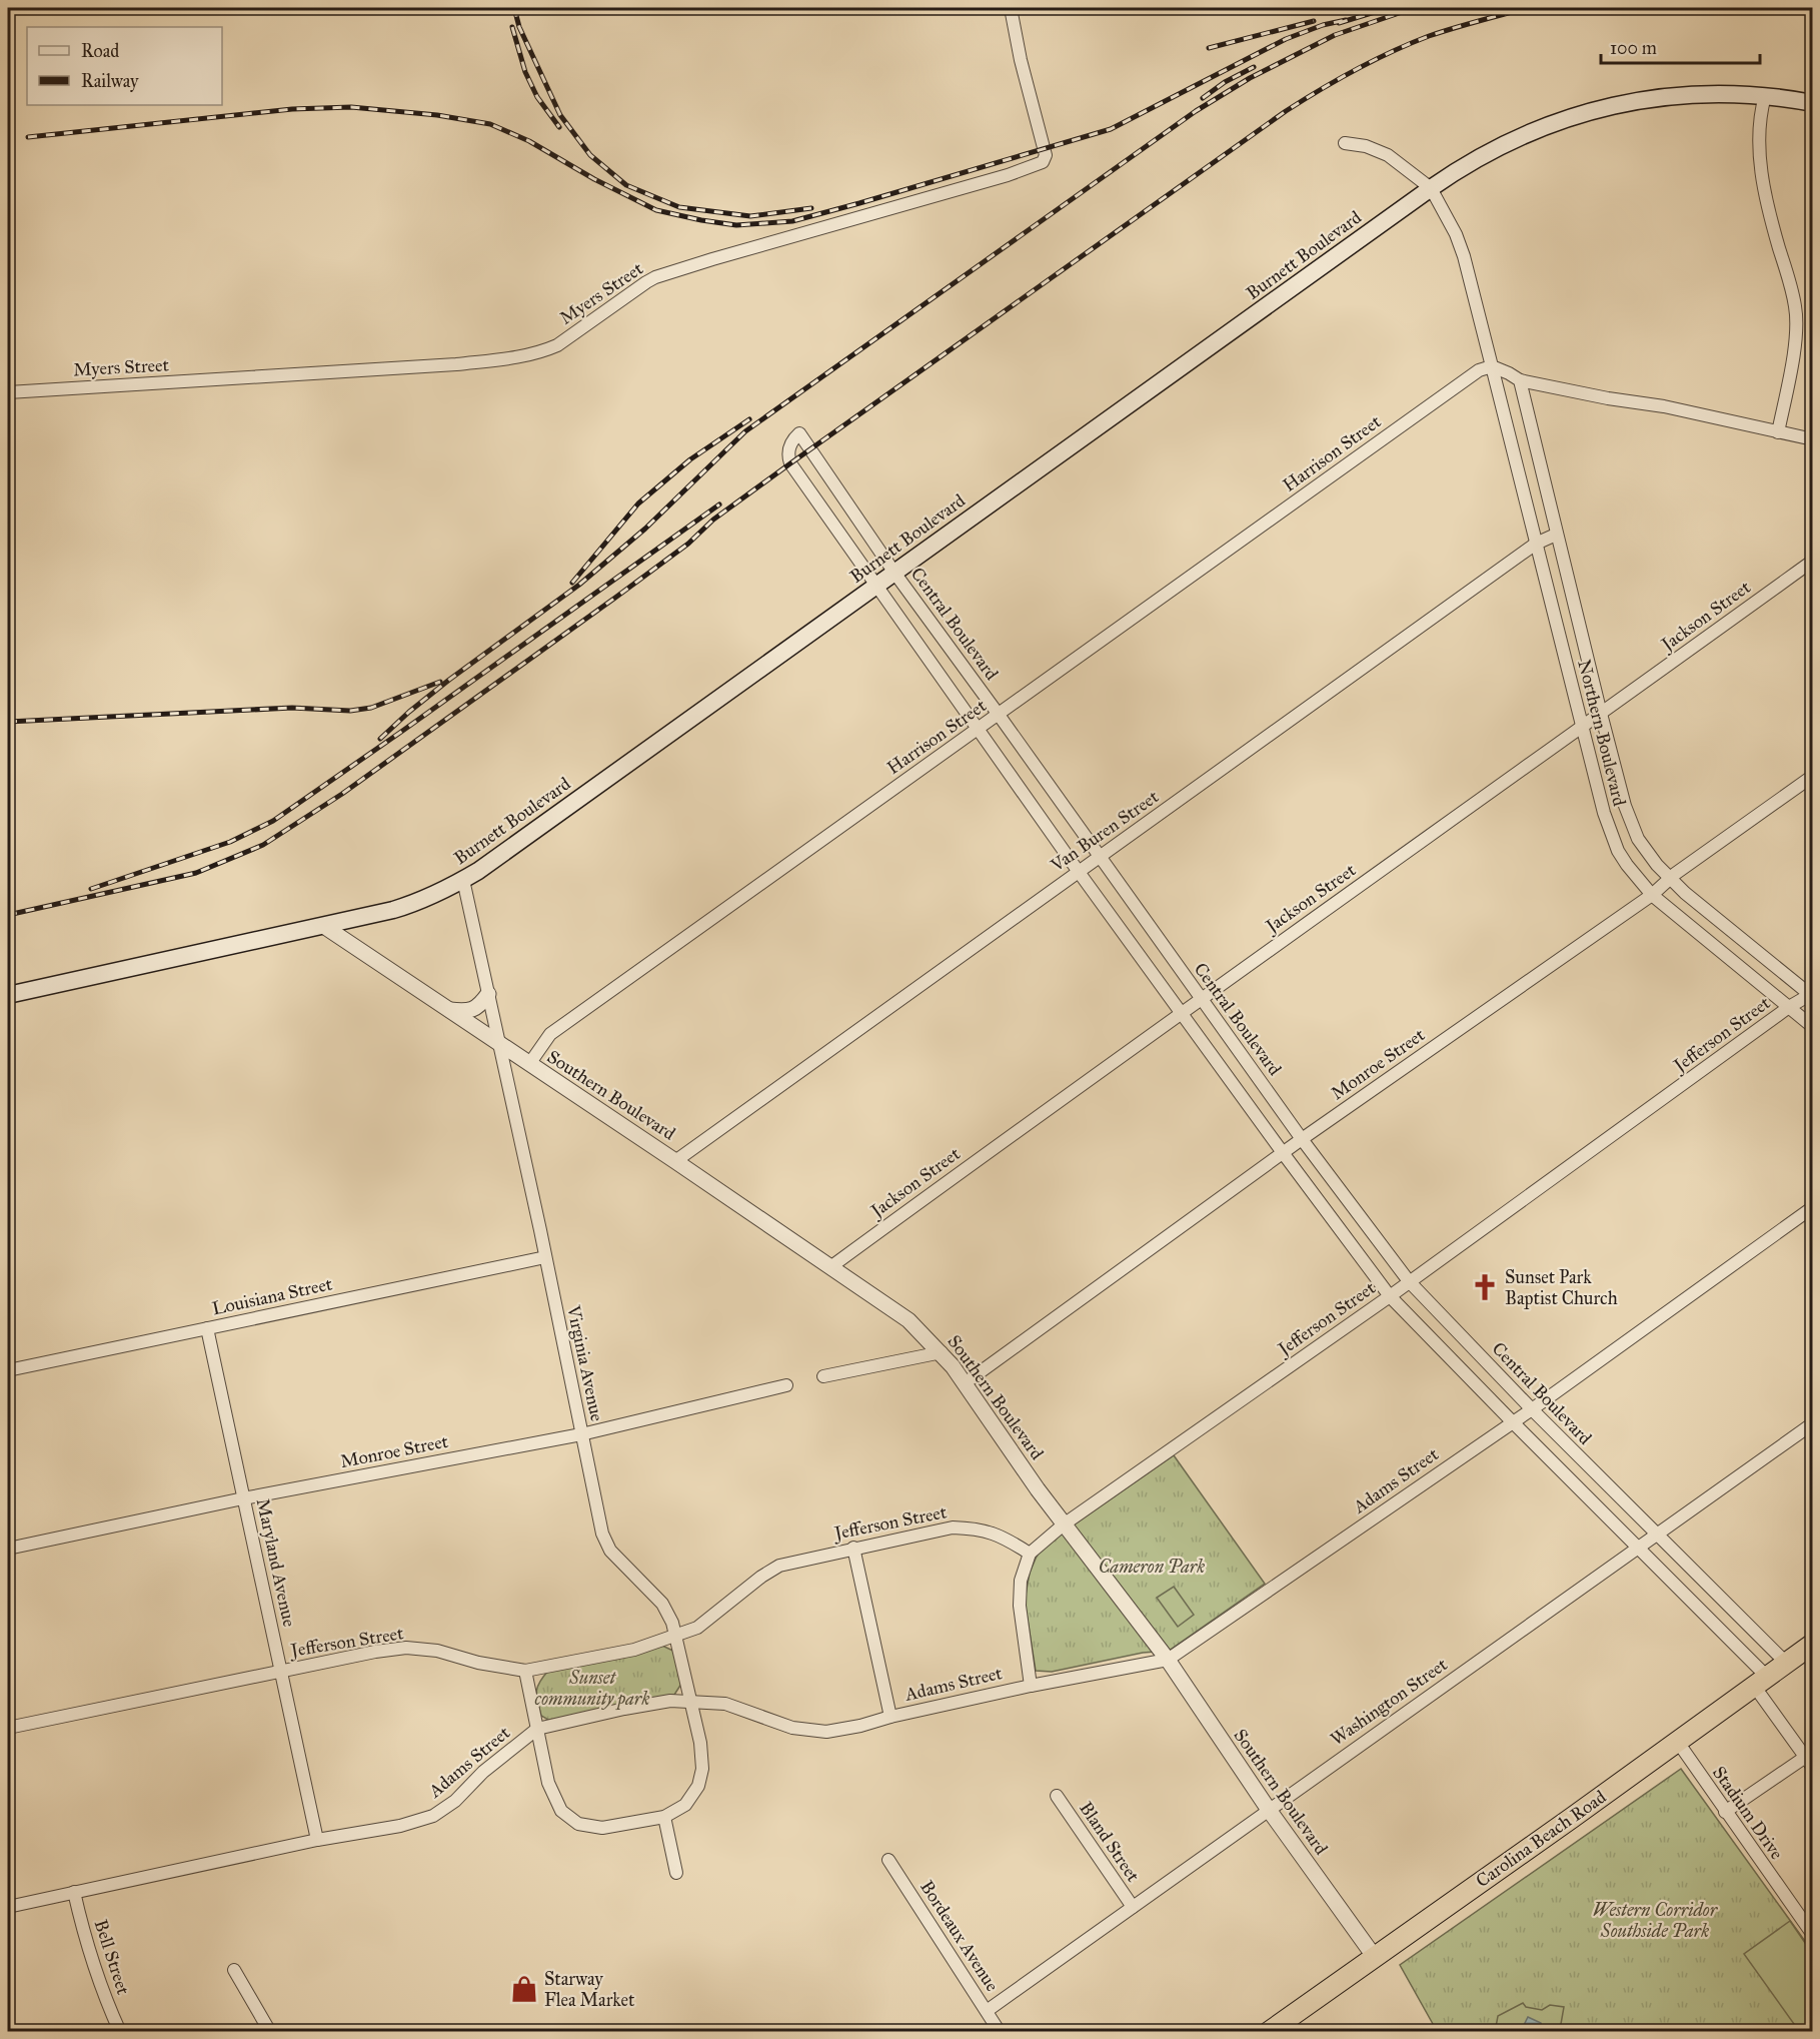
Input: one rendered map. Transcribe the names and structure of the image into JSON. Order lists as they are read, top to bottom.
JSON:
{
  "streets": {
    "highway": ["Carolina Beach Road"],
    "main road": ["Burnett Boulevard"],
    "street": [
      "Myers Street",
      "Harrison Street",
      "Jackson Street",
      "Central Boulevard",
      "Northern Boulevard",
      "Van Buren Street",
      "Jefferson Street",
      "Monroe Street",
      "Southern Boulevard",
      "Louisiana Street",
      "Virginia Avenue",
      "Adams Street",
      "Maryland Avenue",
      "Washington Street",
      "Stadium Drive",
      "Bland Street",
      "Bordeaux Avenue",
      "Bell Street"
    ]
  },
  "crossings": [
    ["Burnett Boulevard", "Central Boulevard"],
    ["Burnett Boulevard", "Northern Boulevard"],
    ["Burnett Boulevard", "Southern Boulevard"],
    ["Burnett Boulevard", "Virginia Avenue"],
    ["Harrison Street", "Central Boulevard"],
    ["Harrison Street", "Northern Boulevard"],
    ["Harrison Street", "Southern Boulevard"],
    ["Jackson Street", "Central Boulevard"],
    ["Jackson Street", "Northern Boulevard"],
    ["Jackson Street", "Southern Boulevard"],
    ["Central Boulevard", "Van Buren Street"],
    ["Central Boulevard", "Jefferson Street"],
    ["Central Boulevard", "Monroe Street"],
    ["Central Boulevard", "Adams Street"],
    ["Central Boulevard", "Washington Street"],
    ["Central Boulevard", "Carolina Beach Road"],
    ["Northern Boulevard", "Van Buren Street"],
    ["Northern Boulevard", "Jefferson Street"],
    ["Northern Boulevard", "Monroe Street"],
    ["Van Buren Street", "Southern Boulevard"],
    ["Jefferson Street", "Southern Boulevard"],
    ["Jefferson Street", "Virginia Avenue"],
    ["Jefferson Street", "Maryland Avenue"],
    ["Monroe Street", "Southern Boulevard"],
    ["Monroe Street", "Virginia Avenue"],
    ["Monroe Street", "Maryland Avenue"],
    ["Southern Boulevard", "Virginia Avenue"],
    ["Southern Boulevard", "Adams Street"],
    ["Southern Boulevard", "Washington Street"],
    ["Southern Boulevard", "Carolina Beach Road"],
    ["Louisiana Street", "Virginia Avenue"],
    ["Louisiana Street", "Maryland Avenue"],
    ["Virginia Avenue", "Adams Street"],
    ["Adams Street", "Maryland Avenue"],
    ["Adams Street", "Bell Street"],
    ["Washington Street", "Bland Street"],
    ["Washington Street", "Bordeaux Avenue"],
    ["Stadium Drive", "Carolina Beach Road"]
  ],
  "parks": ["Cameron Park", "Sunset community park", "Western Corridor Southside Park"],
  "places": {
    "church": ["Sunset Park Baptist Church"],
    "shop": ["Starway Flea Market"]
  },
  "legend": ["Road", "Railway"],
  "scale_bar": "100 m"
}
